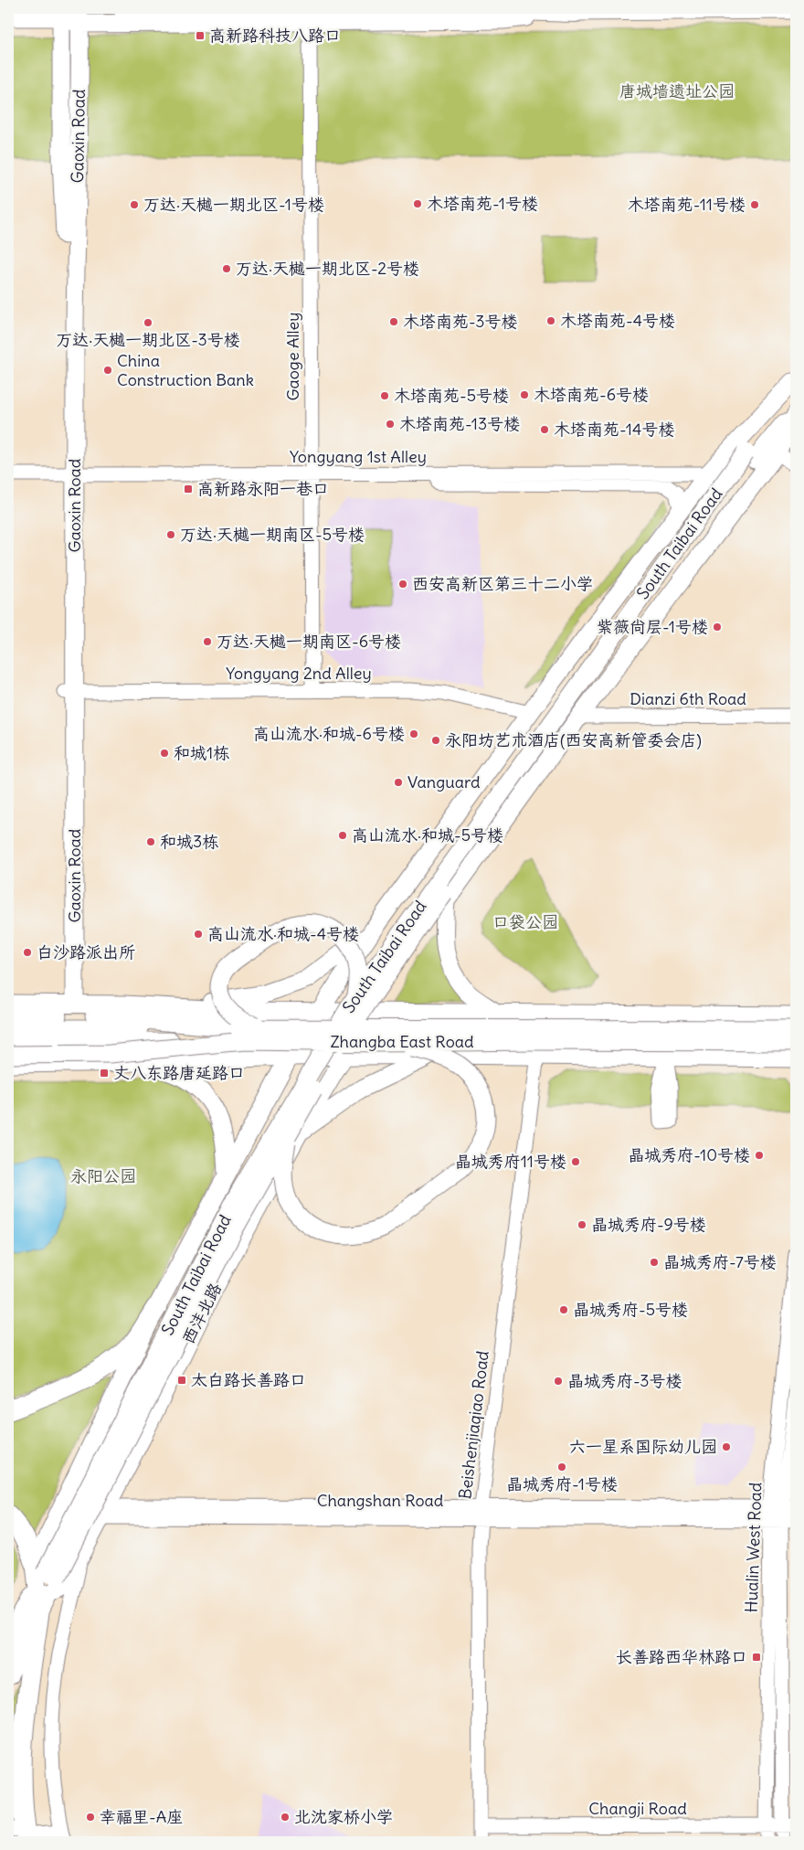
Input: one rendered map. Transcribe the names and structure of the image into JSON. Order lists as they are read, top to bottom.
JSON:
{
  "streets": {
    "main road": [
      "Gaoxin Road",
      "South Taibai Road",
      "Zhangba East Road",
      "西沣北路"
    ],
    "street": [
      "Gaoge Alley",
      "Yongyang 1st Alley",
      "Yongyang 2nd Alley",
      "Dianzi 6th Road",
      "Beishenjiaqiao Road",
      "Changshan Road",
      "Hualin West Road",
      "Changji Road"
    ]
  },
  "crossings": [
    ["Gaoxin Road", "Yongyang 1st Alley"],
    ["Gaoxin Road", "Yongyang 2nd Alley"],
    ["Gaoge Alley", "Yongyang 1st Alley"],
    ["Gaoge Alley", "Yongyang 2nd Alley"],
    ["Yongyang 1st Alley", "South Taibai Road"],
    ["South Taibai Road", "Yongyang 2nd Alley"],
    ["South Taibai Road", "Dianzi 6th Road"],
    ["South Taibai Road", "西沣北路"],
    ["西沣北路", "Changshan Road"],
    ["Beishenjiaqiao Road", "Changshan Road"],
    ["Beishenjiaqiao Road", "Changji Road"],
    ["Changshan Road", "Hualin West Road"],
    ["Hualin West Road", "Changji Road"]
  ],
  "parks": ["唐城墙遗址公园", "口袋公园", "永阳公园"],
  "places": {
    "transit": [
      "高新路科技八路口",
      "高新路永阳一巷口",
      "丈八东路唐延路口",
      "太白路长善路口",
      "长善路西华林路口"
    ],
    "other": [
      "木塔南苑-1号楼",
      "万达·天樾一期北区-1号楼",
      "木塔南苑-11号楼",
      "万达·天樾一期北区-2号楼",
      "木塔南苑-4号楼",
      "木塔南苑-3号楼",
      "万达·天樾一期北区-3号楼",
      "China Construction Bank",
      "木塔南苑-6号楼",
      "木塔南苑-5号楼",
      "木塔南苑-13号楼",
      "木塔南苑-14号楼",
      "万达·天樾一期南区-5号楼",
      "西安高新区第三十二小学",
      "紫薇尚层-1号楼",
      "万达·天樾一期南区-6号楼",
      "高山流水·和城-6号楼",
      "永阳坊艺术酒店(西安高新管委会店)",
      "和城1栋",
      "Vanguard",
      "高山流水·和城-5号楼",
      "和城3栋",
      "高山流水·和城-4号楼",
      "白沙路派出所",
      "晶城秀府-10号楼",
      "晶城秀府11号楼",
      "晶城秀府-9号楼",
      "晶城秀府-7号楼",
      "晶城秀府-5号楼",
      "晶城秀府-3号楼",
      "六一星系国际幼儿园",
      "晶城秀府-1号楼",
      "幸福里-A座",
      "北沈家桥小学"
    ]
  }
}
